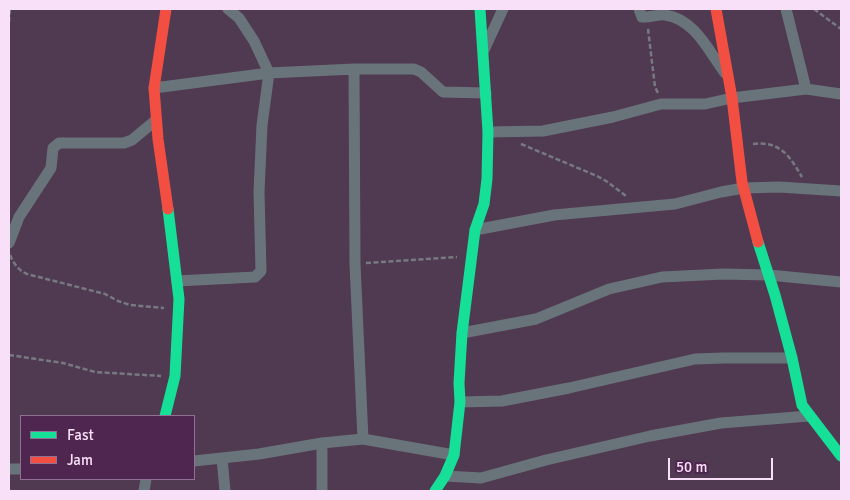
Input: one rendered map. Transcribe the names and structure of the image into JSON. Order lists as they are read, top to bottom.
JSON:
{
  "legend": ["Fast", "Jam"],
  "scale_bar": "50 m"
}
